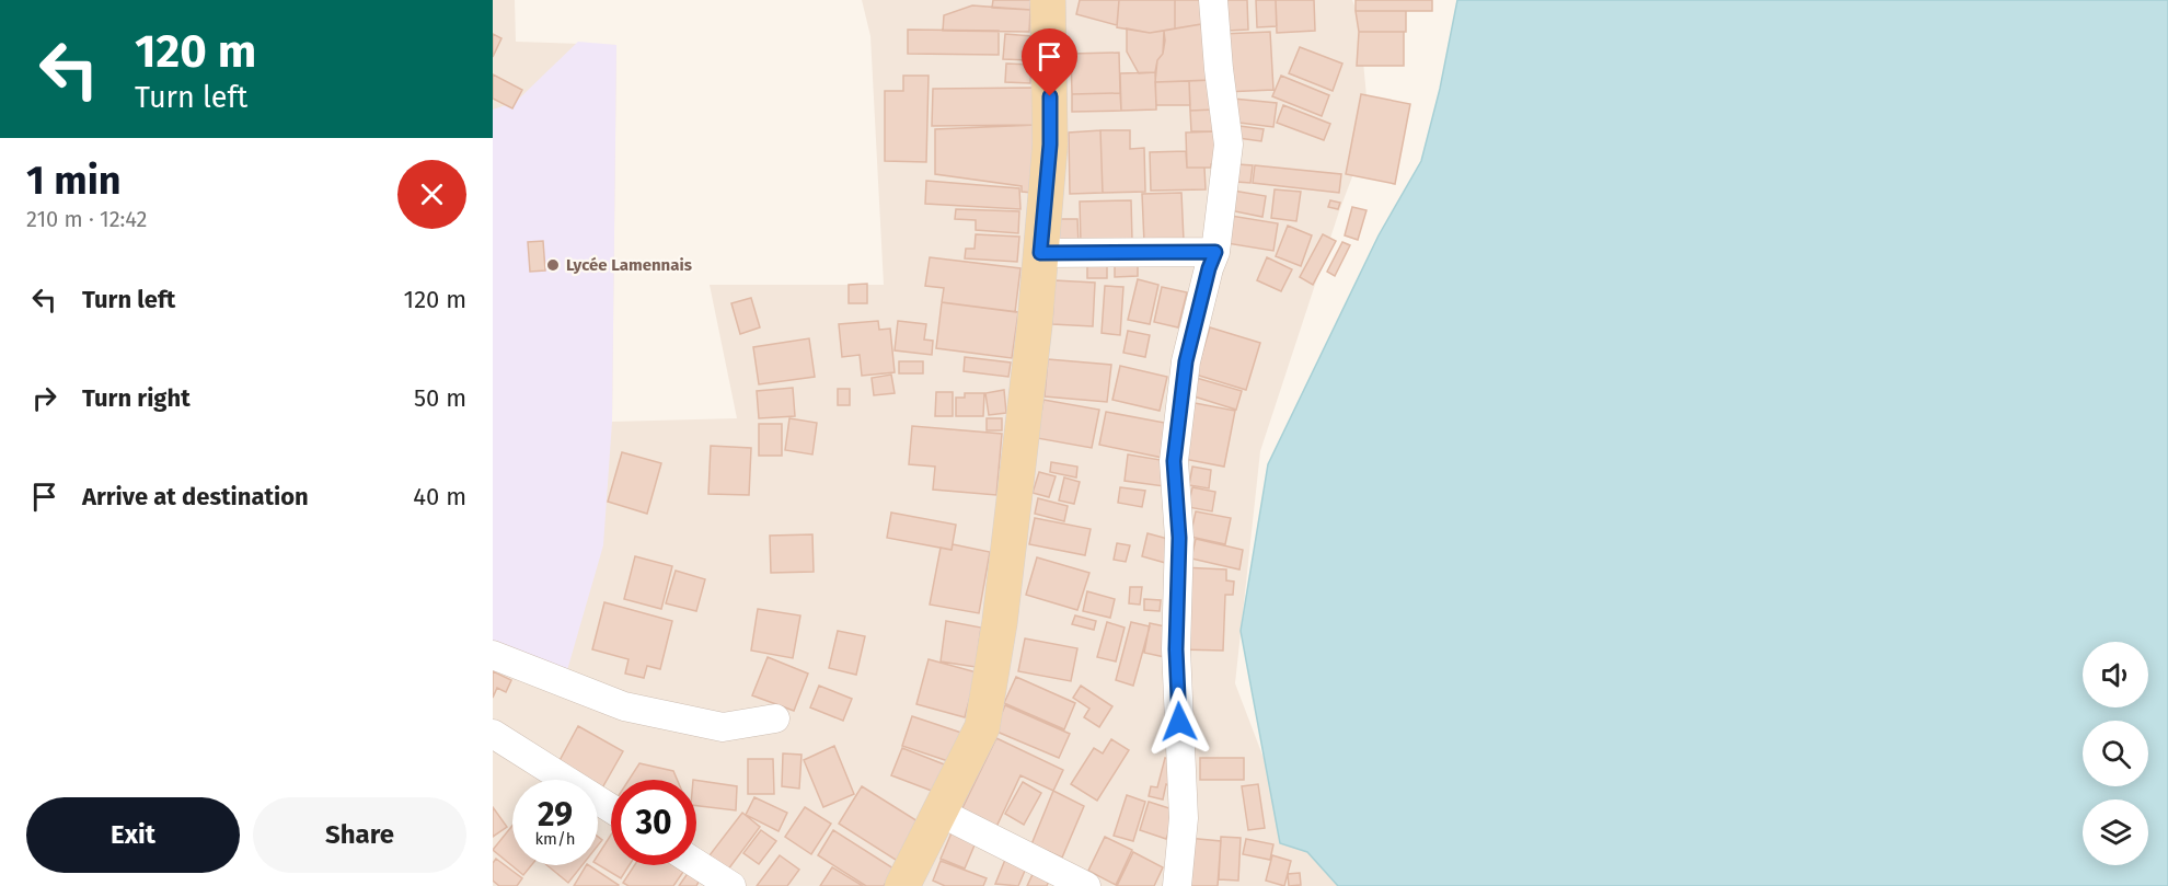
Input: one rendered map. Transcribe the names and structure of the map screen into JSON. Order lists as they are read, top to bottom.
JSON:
{
  "places": ["Lycée Lamennais"],
  "page": {
    "turn": ["120 m", "Turn left"],
    "heading": ["1 min", "210 m · 12:42"],
    "list": [
      {
        "name": "Turn left",
        "value": "120 m"
      },
      {
        "name": "Turn right",
        "value": "50 m"
      },
      {
        "name": "Arrive at destination",
        "value": "40 m"
      }
    ],
    "speed": "29 km/h",
    "limit": "30",
    "buttons": ["Exit", "Share"]
  }
}
